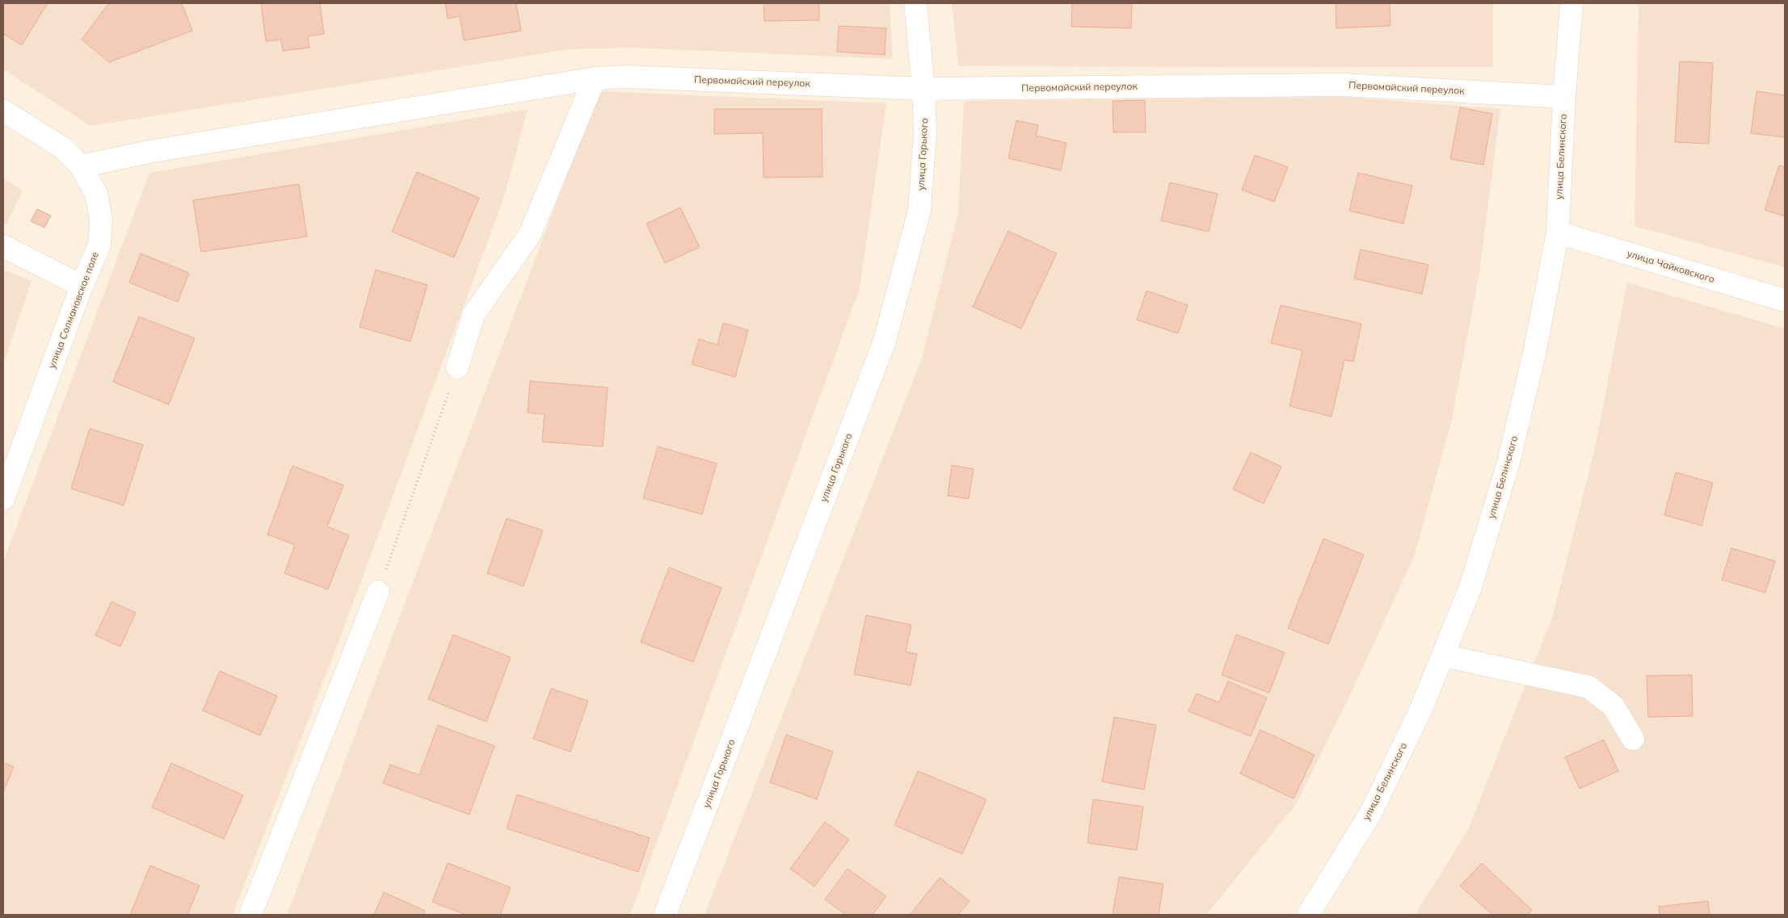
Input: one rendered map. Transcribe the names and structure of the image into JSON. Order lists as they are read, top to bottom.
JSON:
{
  "streets": {
    "street": [
      "Первомайский переулок",
      "улица Горького",
      "улица Белинского",
      "улица Чайковского",
      "улица Солмановское поле"
    ]
  },
  "crossings": [
    ["Первомайский переулок", "улица Горького"],
    ["Первомайский переулок", "улица Белинского"],
    ["Первомайский переулок", "улица Солмановское поле"],
    ["улица Белинского", "улица Чайковского"]
  ]
}
